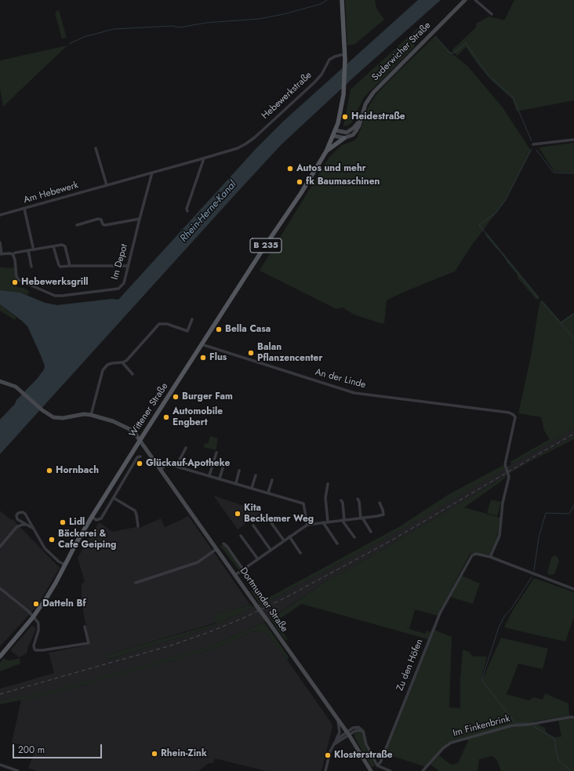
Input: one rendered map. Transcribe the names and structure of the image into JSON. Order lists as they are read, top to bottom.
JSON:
{
  "streets": {
    "main road": [
      "Suderwicher Straße",
      "B 235",
      "Wittener Straße",
      "Dortmunder Straße"
    ],
    "street": [
      "Hebewerkstraße",
      "Am Hebewerk",
      "Im Depot",
      "An der Linde",
      "Zu den Höfen",
      "Im Finkenbrink"
    ]
  },
  "crossings": [
    ["Suderwicher Straße", "B 235"],
    ["Hebewerkstraße", "Am Hebewerk"],
    ["Hebewerkstraße", "B 235"],
    ["Hebewerkstraße", "Im Depot"],
    ["Am Hebewerk", "Im Depot"],
    ["B 235", "Wittener Straße"],
    ["An der Linde", "Wittener Straße"],
    ["An der Linde", "Zu den Höfen"],
    ["Wittener Straße", "Dortmunder Straße"]
  ],
  "water": ["Rhein-Herne-Kanal"],
  "places": [
    "Heidestraße",
    "Autos und mehr",
    "fk Baumaschinen",
    "Hebewerksgrill",
    "Bella Casa",
    "Balan Pflanzencenter",
    "Flus",
    "Burger Fam",
    "Automobile Engbert",
    "Glückauf-Apotheke",
    "Hornbach",
    "Kita Becklemer Weg",
    "Lidl",
    "Bäckerei & Cafe Geiping",
    "Datteln Bf",
    "Rhein-Zink",
    "Klosterstraße"
  ],
  "scale_bar": "200 m"
}
